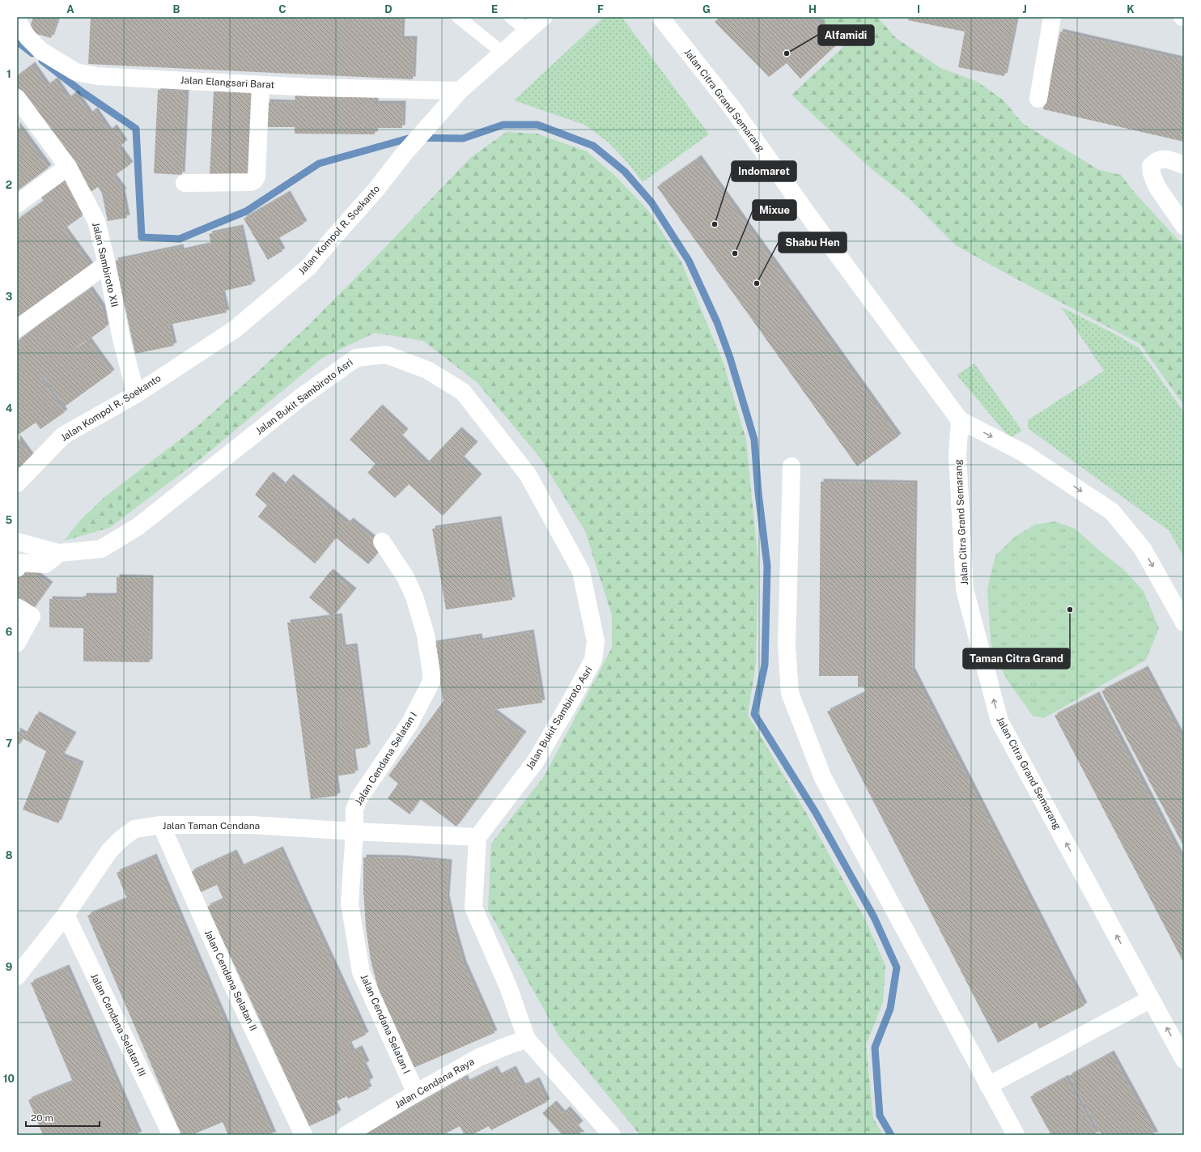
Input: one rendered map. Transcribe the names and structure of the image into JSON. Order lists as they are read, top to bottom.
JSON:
{
  "streets": {
    "street": [
      "Jalan Elangsari Barat",
      "Jalan Citra Grand Semarang",
      "Jalan Kompol R. Soekanto",
      "Jalan Sambiroto XII",
      "Jalan Bukit Sambiroto Asri",
      "Jalan Cendana Selatan I",
      "Jalan Taman Cendana",
      "Jalan Cendana Selatan II",
      "Jalan Cendana Selatan III",
      "Jalan Cendana Raya"
    ]
  },
  "crossings": [
    ["Jalan Elangsari Barat", "Jalan Kompol R. Soekanto"],
    ["Jalan Kompol R. Soekanto", "Jalan Sambiroto XII"],
    ["Jalan Bukit Sambiroto Asri", "Jalan Taman Cendana"],
    ["Jalan Cendana Selatan I", "Jalan Taman Cendana"],
    ["Jalan Cendana Selatan I", "Jalan Cendana Raya"],
    ["Jalan Taman Cendana", "Jalan Cendana Selatan II"],
    ["Jalan Taman Cendana", "Jalan Cendana Selatan III"]
  ],
  "places": [
    "Alfamidi",
    "Indomaret",
    "Mixue",
    "Shabu Hen",
    "Taman Citra Grand"
  ],
  "scale_bar": "20 m",
  "grid": {
    "columns": [
      "A",
      "B",
      "C",
      "D",
      "E",
      "F",
      "G",
      "H",
      "I",
      "J",
      "K"
    ],
    "rows": [
      "1",
      "2",
      "3",
      "4",
      "5",
      "6",
      "7",
      "8",
      "9",
      "10"
    ]
  }
}
